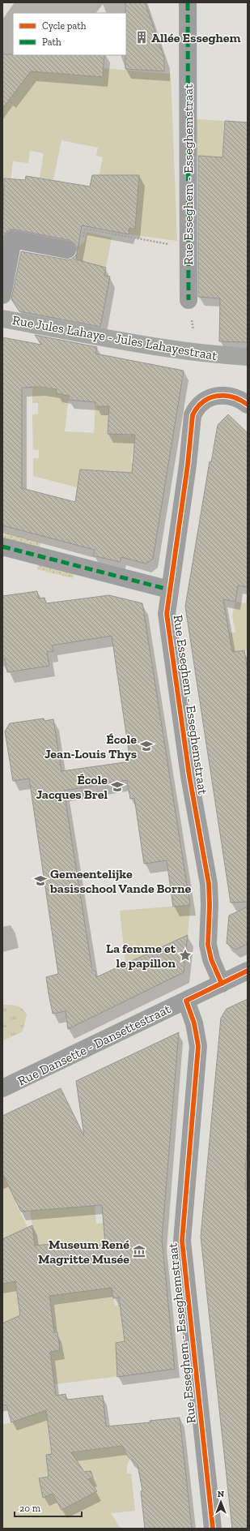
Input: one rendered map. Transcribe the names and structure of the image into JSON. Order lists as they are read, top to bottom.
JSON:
{
  "streets": {
    "street": ["Rue Esseghem - Esseghemstraat", "Rue Jules Lahaye - Jules Lahayestraat", "Rue Dansette - Dansettestraat"]
  },
  "crossings": [
    ["Rue Esseghem - Esseghemstraat", "Rue Dansette - Dansettestraat"]
  ],
  "places": {
    "building": ["Allée Esseghem"],
    "school or university": ["École Jean-Louis Thys", "École Jacques Brel", "Gemeentelijke basisschool Vande Borne"],
    "place": ["La femme et le papillon"],
    "museum": ["Museum René Magritte Musée"]
  },
  "legend": ["Cycle path", "Path"],
  "scale_bar": "20 m",
  "north": "top"
}
